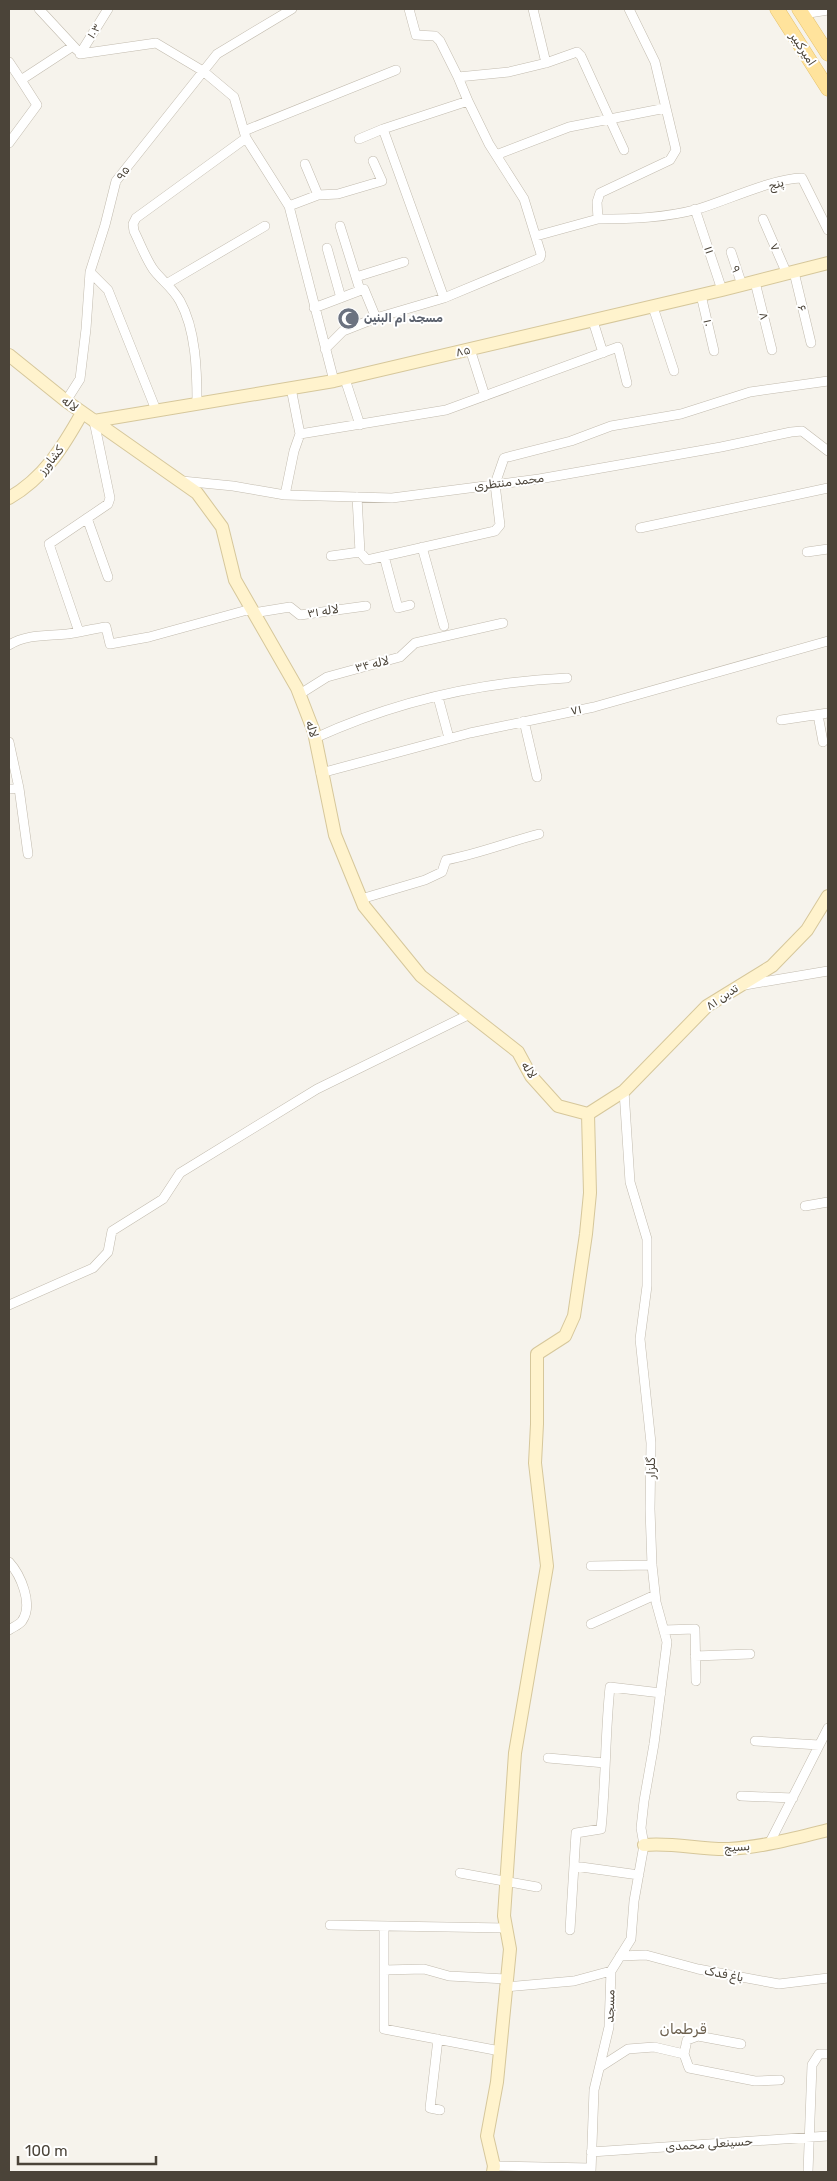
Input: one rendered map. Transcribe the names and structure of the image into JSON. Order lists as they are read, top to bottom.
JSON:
{
  "streets": {
    "main road": ["امیرکبیر"],
    "street": [
      "۱۰۳",
      "۹۵",
      "پنج",
      "۷",
      "۱۱",
      "۹",
      "۶",
      "۸",
      "۱۰",
      "۸۵",
      "لاله",
      "کشاورز",
      "محمد منتظری",
      "لاله ۳۱",
      "لاله ۳۴",
      "۷۱",
      "تدین ۸۱",
      "گلزار",
      "بسیج",
      "باغ فدک",
      "مسجد",
      "حسینعلی محمدی"
    ]
  },
  "crossings": [
    ["۹۵", "لاله"],
    ["پنج", "۱۱"],
    ["۷", "۶"],
    ["۷", "۸۵"],
    ["۱۱", "۸۵"],
    ["۹", "۸۵"],
    ["۶", "۸۵"],
    ["۸", "۸۵"],
    ["۱۰", "۸۵"],
    ["۸۵", "لاله"],
    ["لاله", "کشاورز"],
    ["لاله", "محمد منتظری"],
    ["لاله", "لاله ۳۱"],
    ["لاله", "لاله ۳۴"],
    ["لاله", "۷۱"],
    ["لاله", "تدین ۸۱"],
    ["تدین ۸۱", "گلزار"],
    ["گلزار", "بسیج"],
    ["گلزار", "مسجد"],
    ["بسیج", "مسجد"],
    ["باغ فدک", "مسجد"],
    ["مسجد", "حسینعلی محمدی"]
  ],
  "districts": ["قرطمان"],
  "places": {
    "mosque": ["مسجد ام البنین"]
  },
  "scale_bar": "100 m"
}
